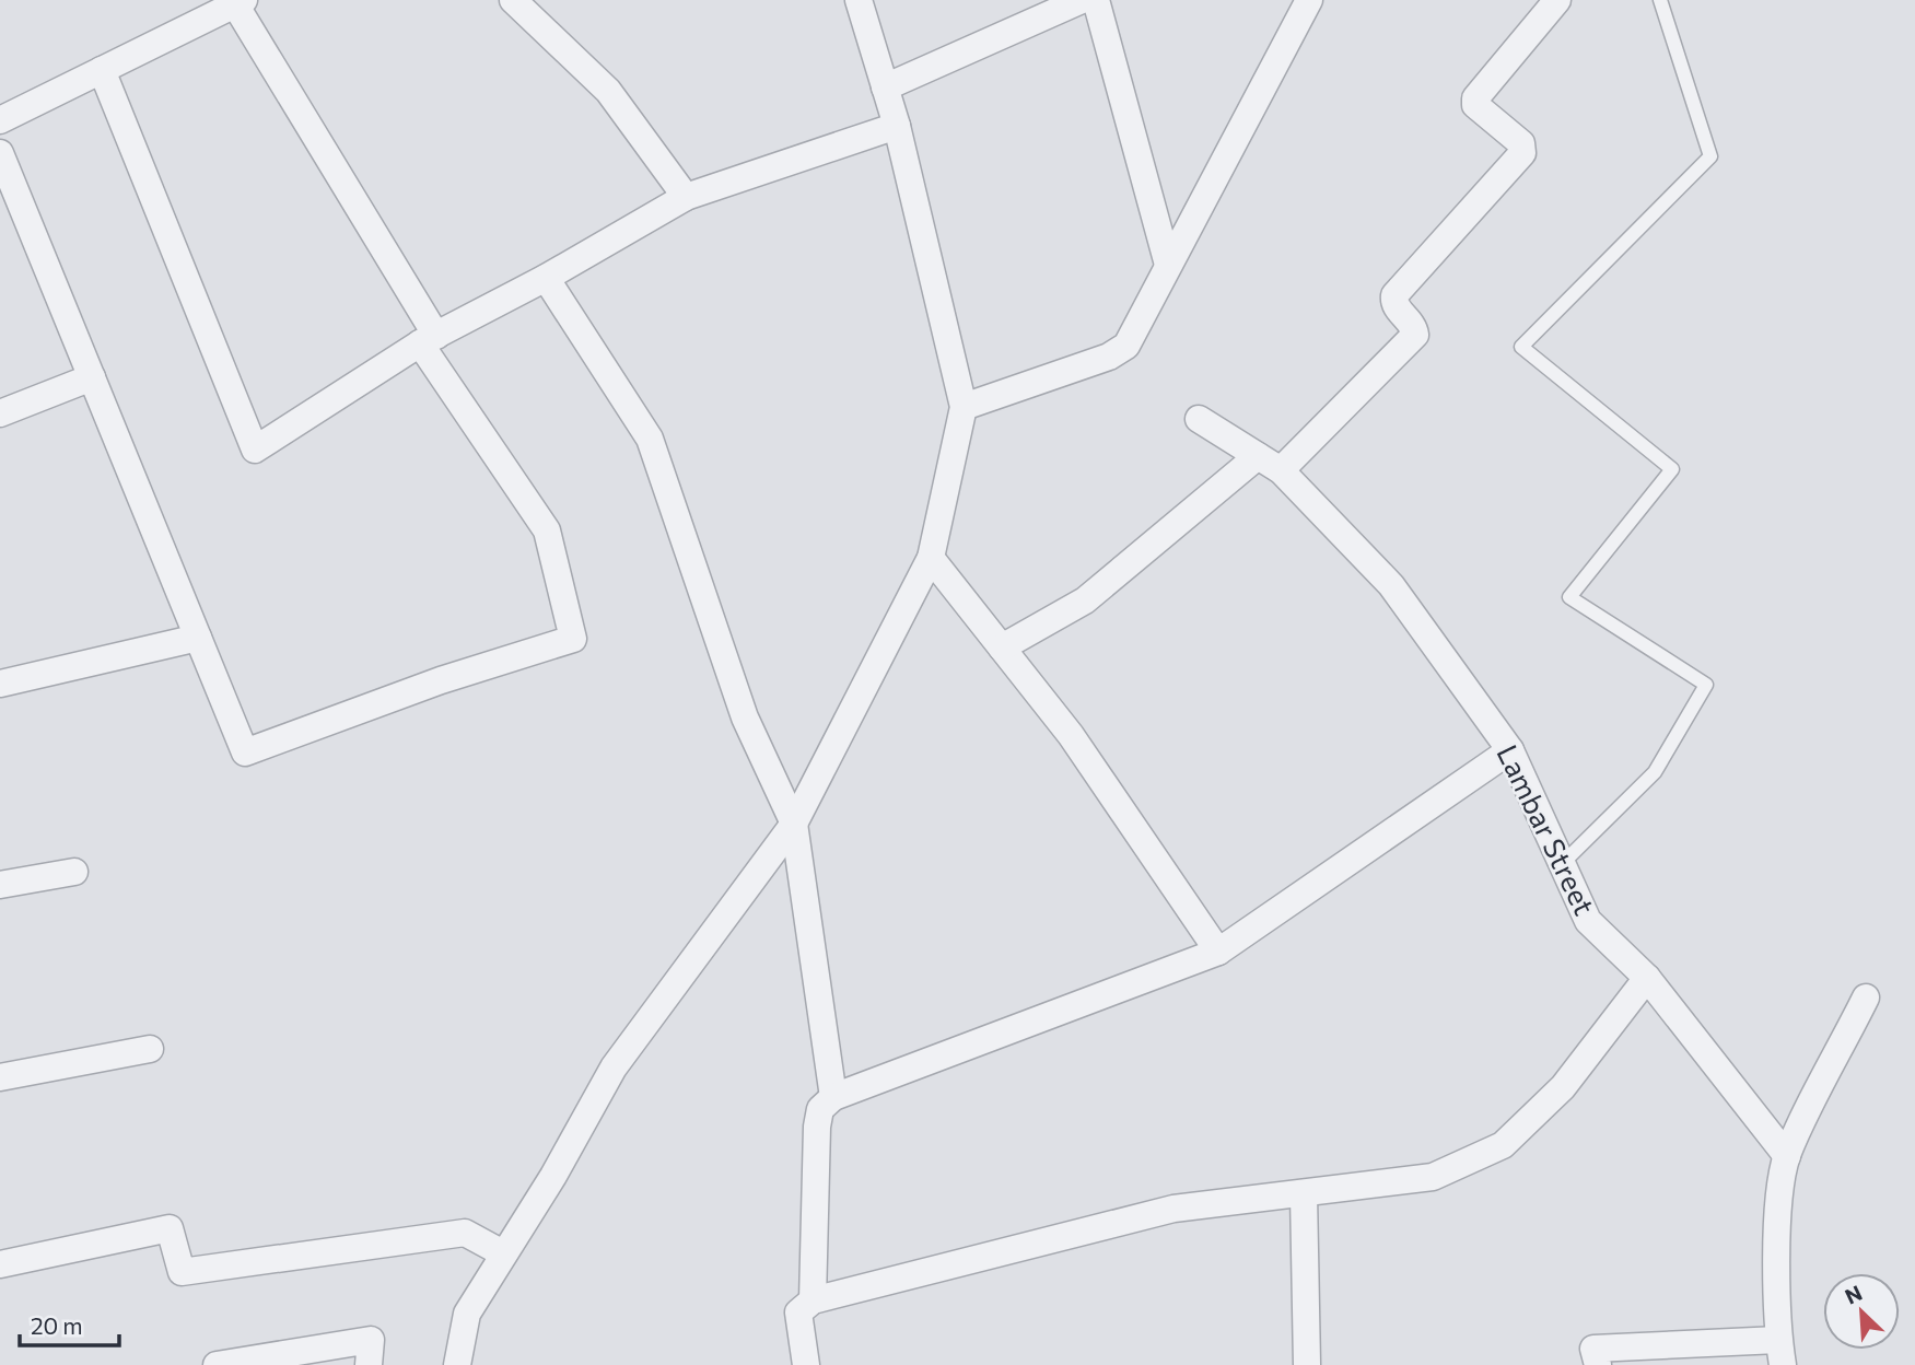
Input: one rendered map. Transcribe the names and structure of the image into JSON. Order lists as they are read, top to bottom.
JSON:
{
  "streets": {
    "street": ["Lambar Street"]
  },
  "scale_bar": "20 m",
  "north": "top left"
}
